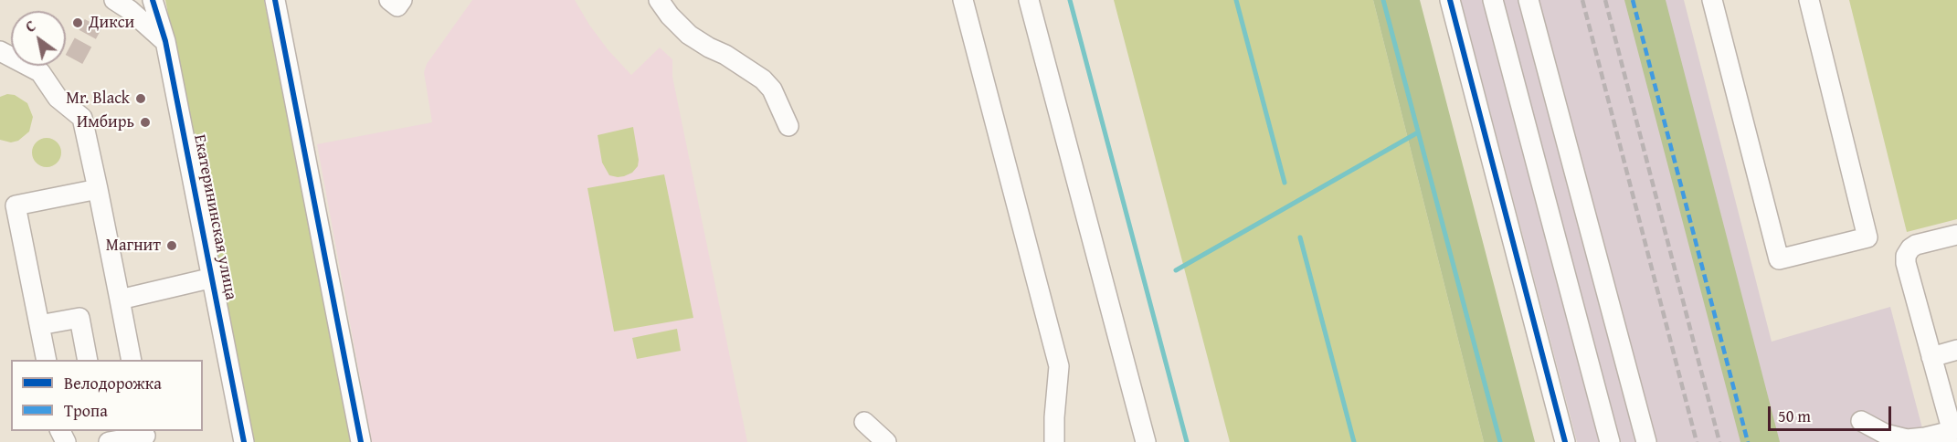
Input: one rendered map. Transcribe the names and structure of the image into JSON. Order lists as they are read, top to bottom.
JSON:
{
  "streets": {
    "street": ["Екатерининская улица"]
  },
  "places": [
    "Дикси",
    "Mr. Black",
    "Имбирь",
    "Магнит"
  ],
  "legend": ["Велодорожка", "Тропа"],
  "scale_bar": "50 m",
  "north": "top left"
}
